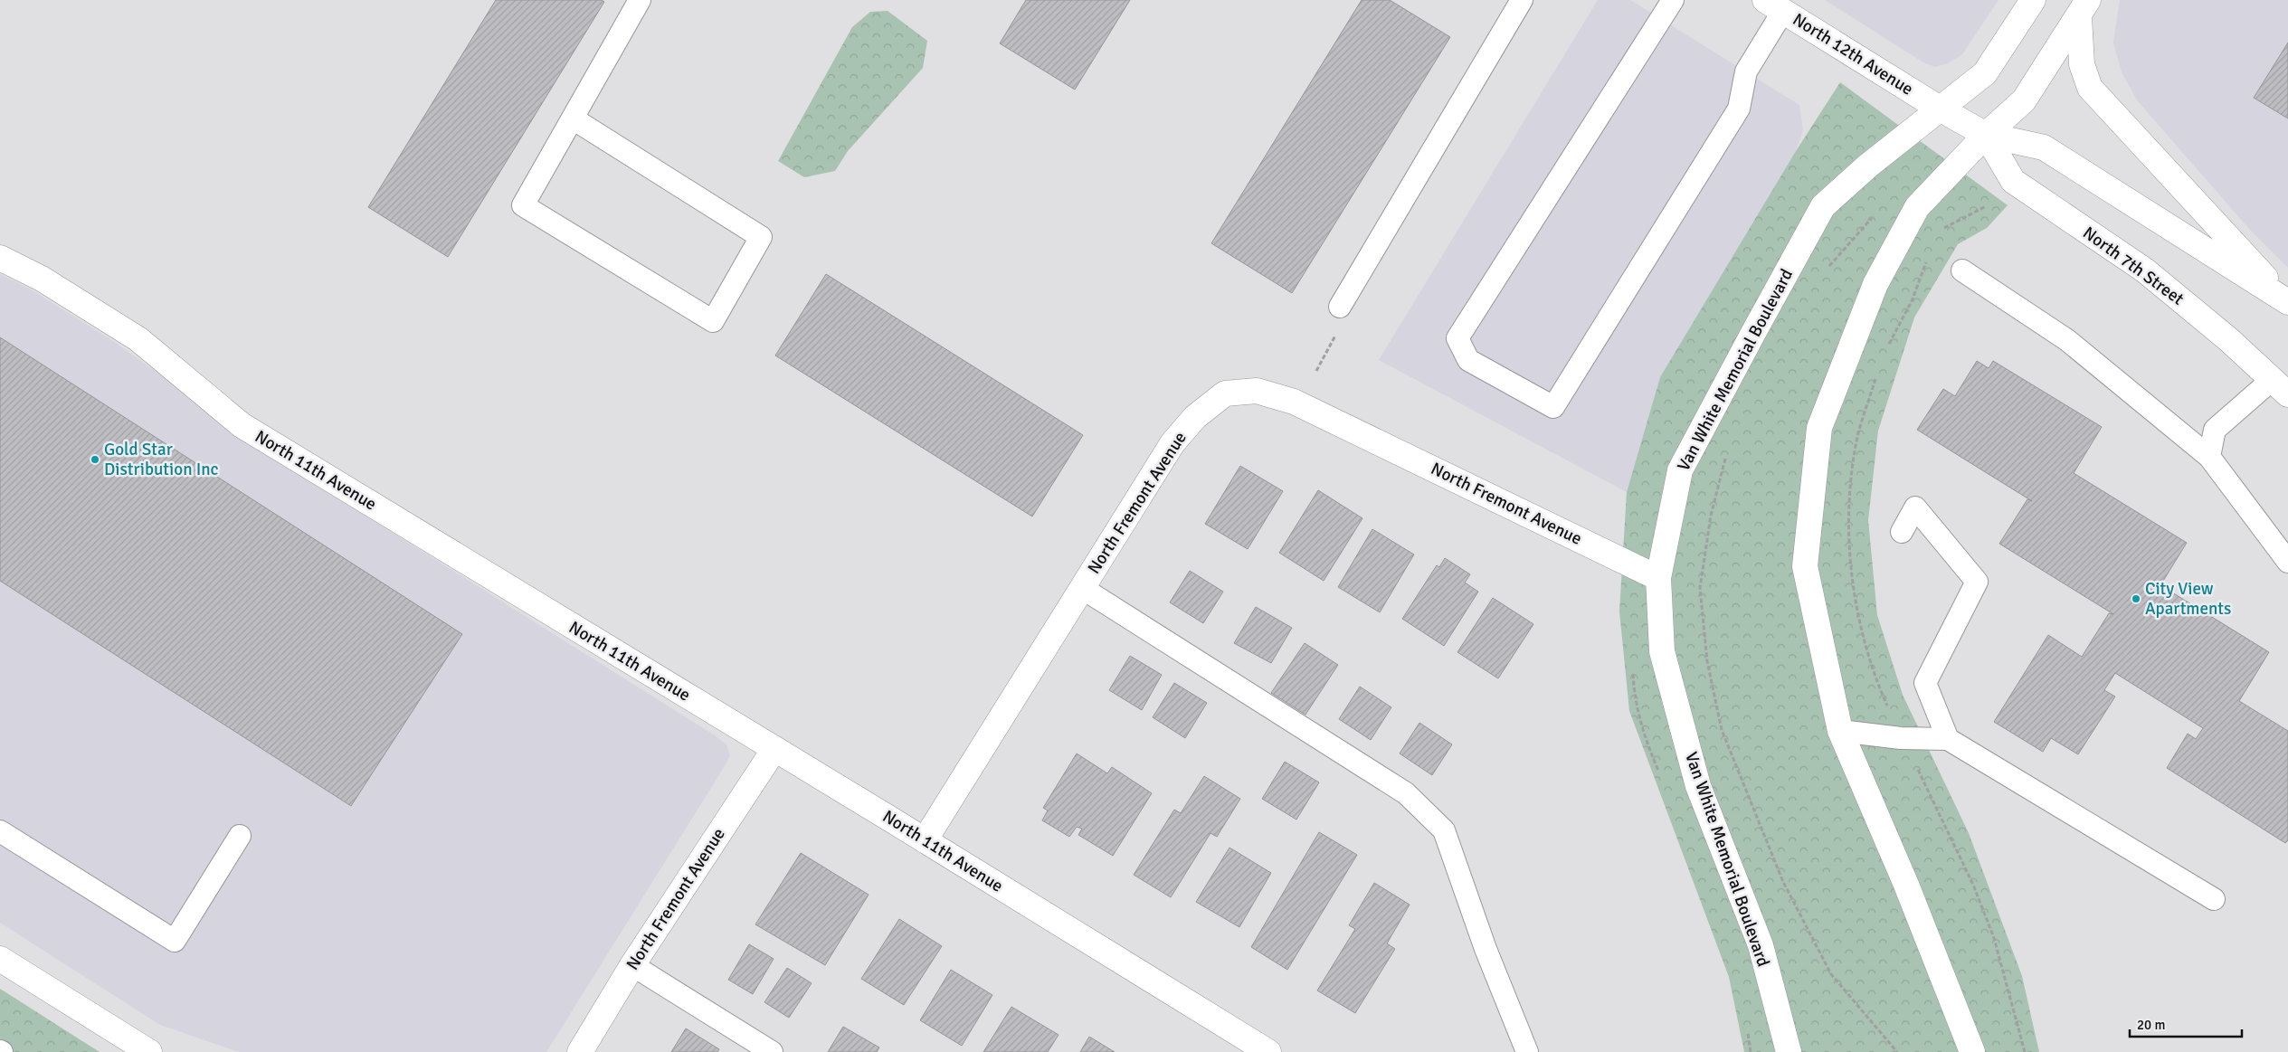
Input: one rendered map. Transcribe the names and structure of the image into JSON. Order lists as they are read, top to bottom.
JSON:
{
  "streets": {
    "street": [
      "North 12th Avenue",
      "North 7th Street",
      "Van White Memorial Boulevard",
      "North 11th Avenue",
      "North Fremont Avenue"
    ]
  },
  "crossings": [
    ["North 12th Avenue", "North 7th Street"],
    ["North 12th Avenue", "Van White Memorial Boulevard"],
    ["North 7th Street", "Van White Memorial Boulevard"],
    ["Van White Memorial Boulevard", "North Fremont Avenue"],
    ["North 11th Avenue", "North Fremont Avenue"]
  ],
  "places": ["Gold Star Distribution Inc", "City View Apartments"],
  "scale_bar": "20 m"
}
